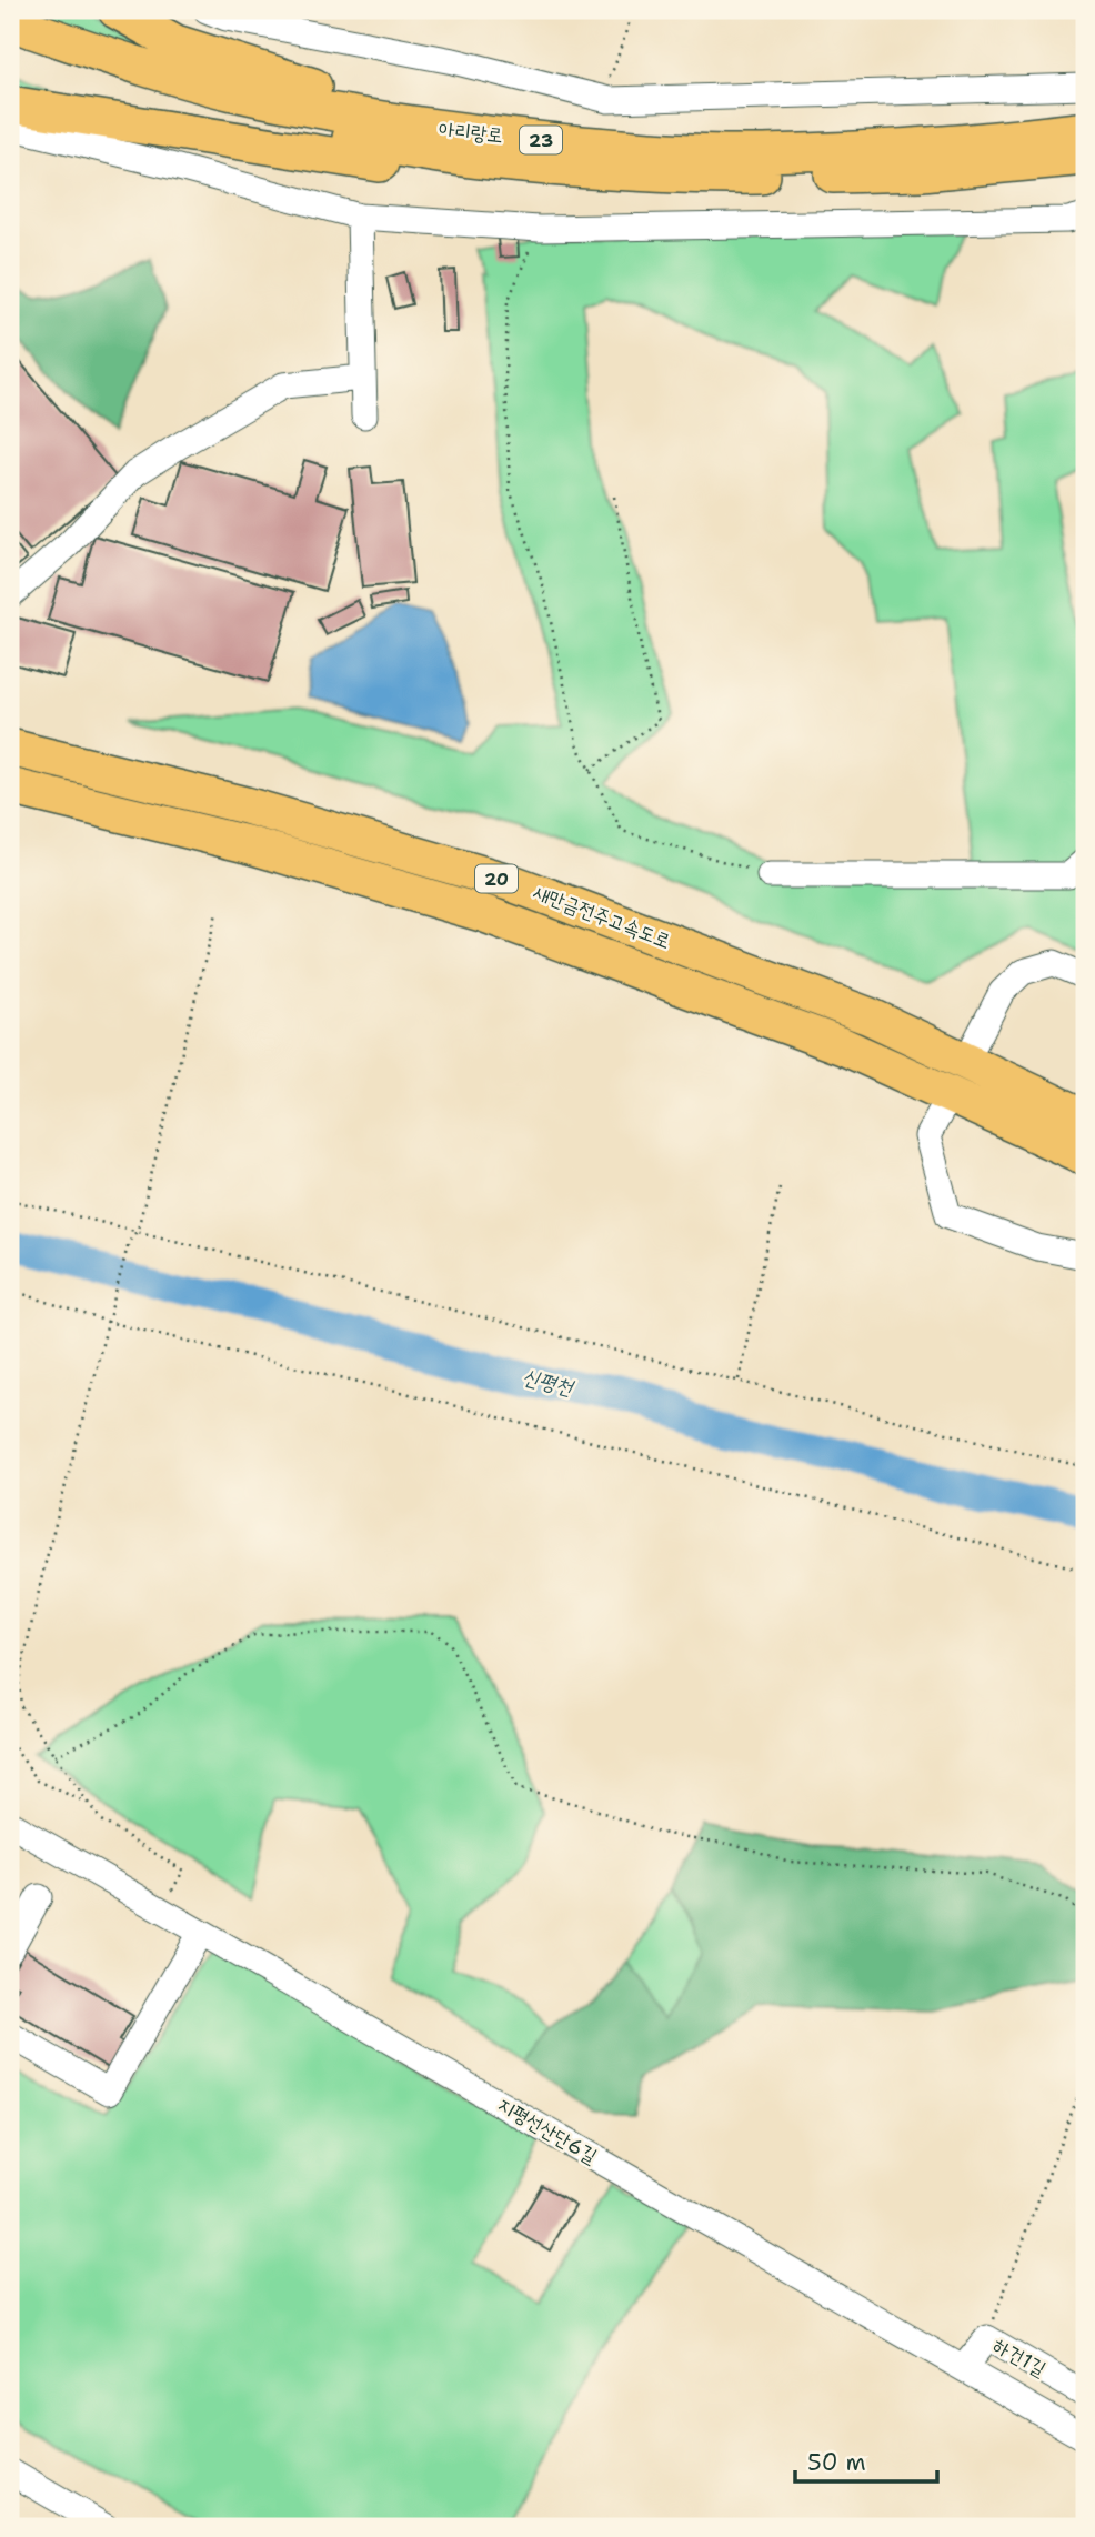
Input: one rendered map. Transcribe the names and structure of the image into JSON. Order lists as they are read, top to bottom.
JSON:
{
  "streets": {
    "highway": [
      "아리랑로",
      "23",
      "20",
      "새만금전주고속도로"
    ],
    "street": ["지평선산단6길", "하건1길"]
  },
  "crossings": [
    ["지평선산단6길", "하건1길"]
  ],
  "water": ["신평천"],
  "scale_bar": "50 m"
}
